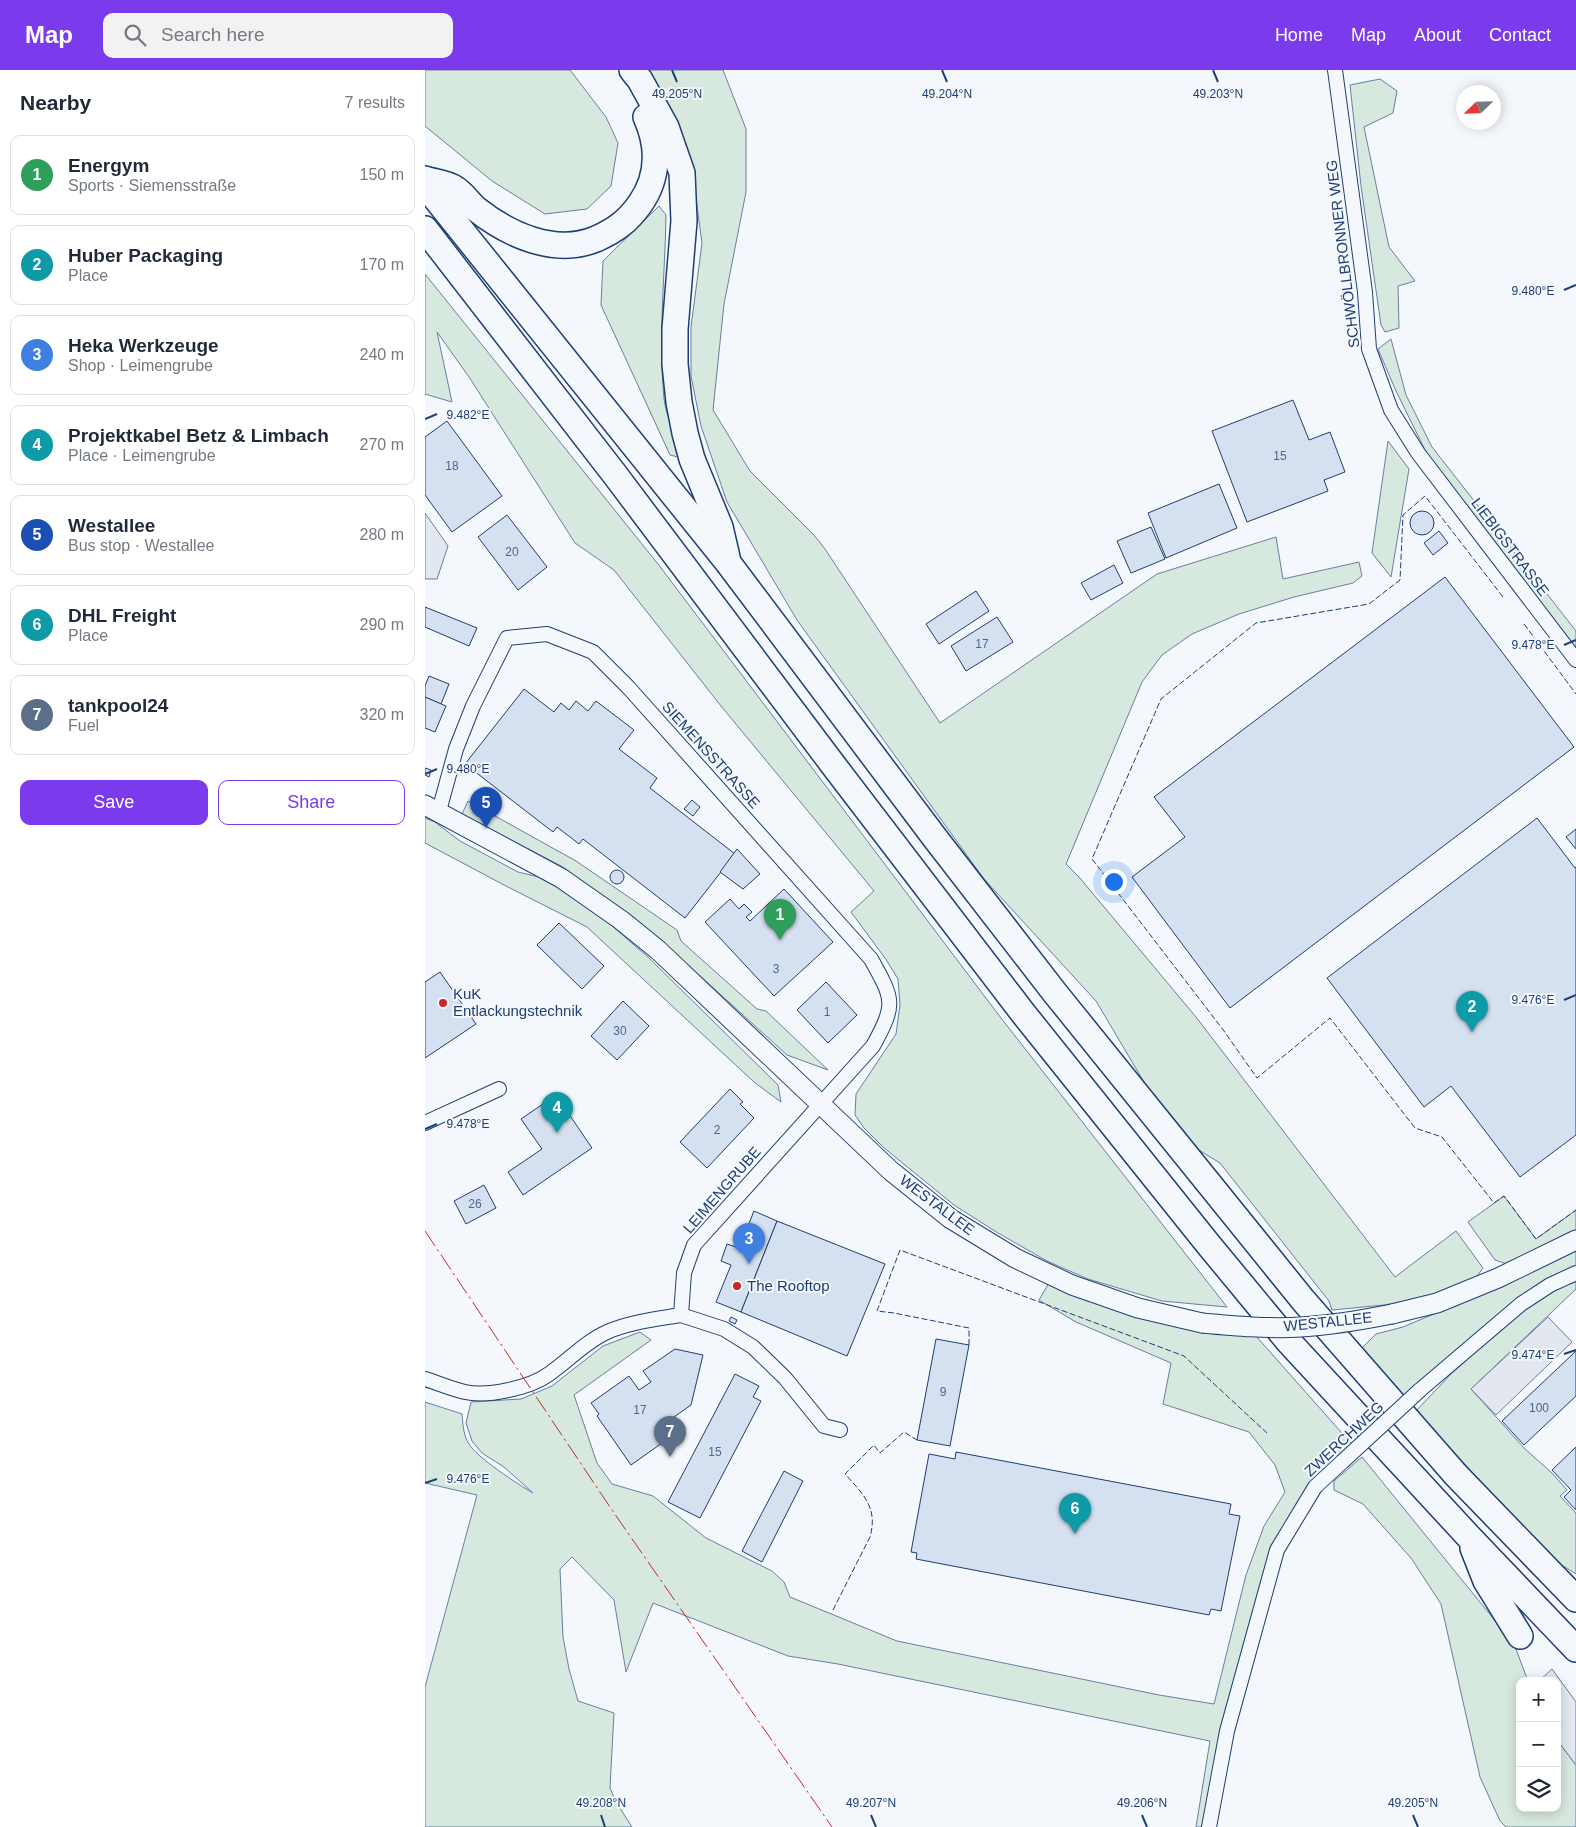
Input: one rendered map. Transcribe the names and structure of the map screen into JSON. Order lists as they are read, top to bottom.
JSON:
{
  "streets": {
    "main road": ["WESTALLEE"],
    "street": [
      "SCHWÖLLBRONNER WEG",
      "LIEBIGSTRASSE",
      "SIEMENSSTRASSE",
      "LEIMENGRUBE",
      "ZWERCHWEG"
    ]
  },
  "crossings": [
    ["SCHWÖLLBRONNER WEG", "LIEBIGSTRASSE"],
    ["SIEMENSSTRASSE", "LEIMENGRUBE"],
    ["SIEMENSSTRASSE", "WESTALLEE"],
    ["LEIMENGRUBE", "WESTALLEE"]
  ],
  "places": ["KuK Entlackungstechnik", "The Rooftop"],
  "house_numbers": [
    "15",
    "18",
    "20",
    "17",
    "3",
    "1",
    "30",
    "2",
    "26",
    "9",
    "100",
    "17",
    "15"
  ],
  "north": "bottom left",
  "page": {
    "header": "Map",
    "search": "Search here",
    "nav": [
      "Home",
      "Map",
      "About",
      "Contact"
    ],
    "heading": ["Nearby", "7 results"],
    "list": [
      {
        "mark": "1",
        "name": "Energym",
        "note": "Sports · Siemensstraße",
        "value": "150 m"
      },
      {
        "mark": "2",
        "name": "Huber Packaging",
        "note": "Place",
        "value": "170 m"
      },
      {
        "mark": "3",
        "name": "Heka Werkzeuge",
        "note": "Shop · Leimengrube",
        "value": "240 m"
      },
      {
        "mark": "4",
        "name": "Projektkabel Betz & Limbach",
        "note": "Place · Leimengrube",
        "value": "270 m"
      },
      {
        "mark": "5",
        "name": "Westallee",
        "note": "Bus stop · Westallee",
        "value": "280 m"
      },
      {
        "mark": "6",
        "name": "DHL Freight",
        "note": "Place",
        "value": "290 m"
      },
      {
        "mark": "7",
        "name": "tankpool24",
        "note": "Fuel",
        "value": "320 m"
      }
    ],
    "buttons": ["Save", "Share"],
    "pins": [
      "5",
      "1",
      "2",
      "4",
      "3",
      "7",
      "6"
    ],
    "map_buttons": ["+", "−"]
  },
  "coordinates": [
    "49.205°N",
    "49.204°N",
    "49.203°N",
    "9.480°E",
    "9.482°E",
    "9.478°E",
    "9.476°E",
    "9.474°E",
    "49.208°N",
    "49.207°N",
    "49.206°N"
  ]
}
